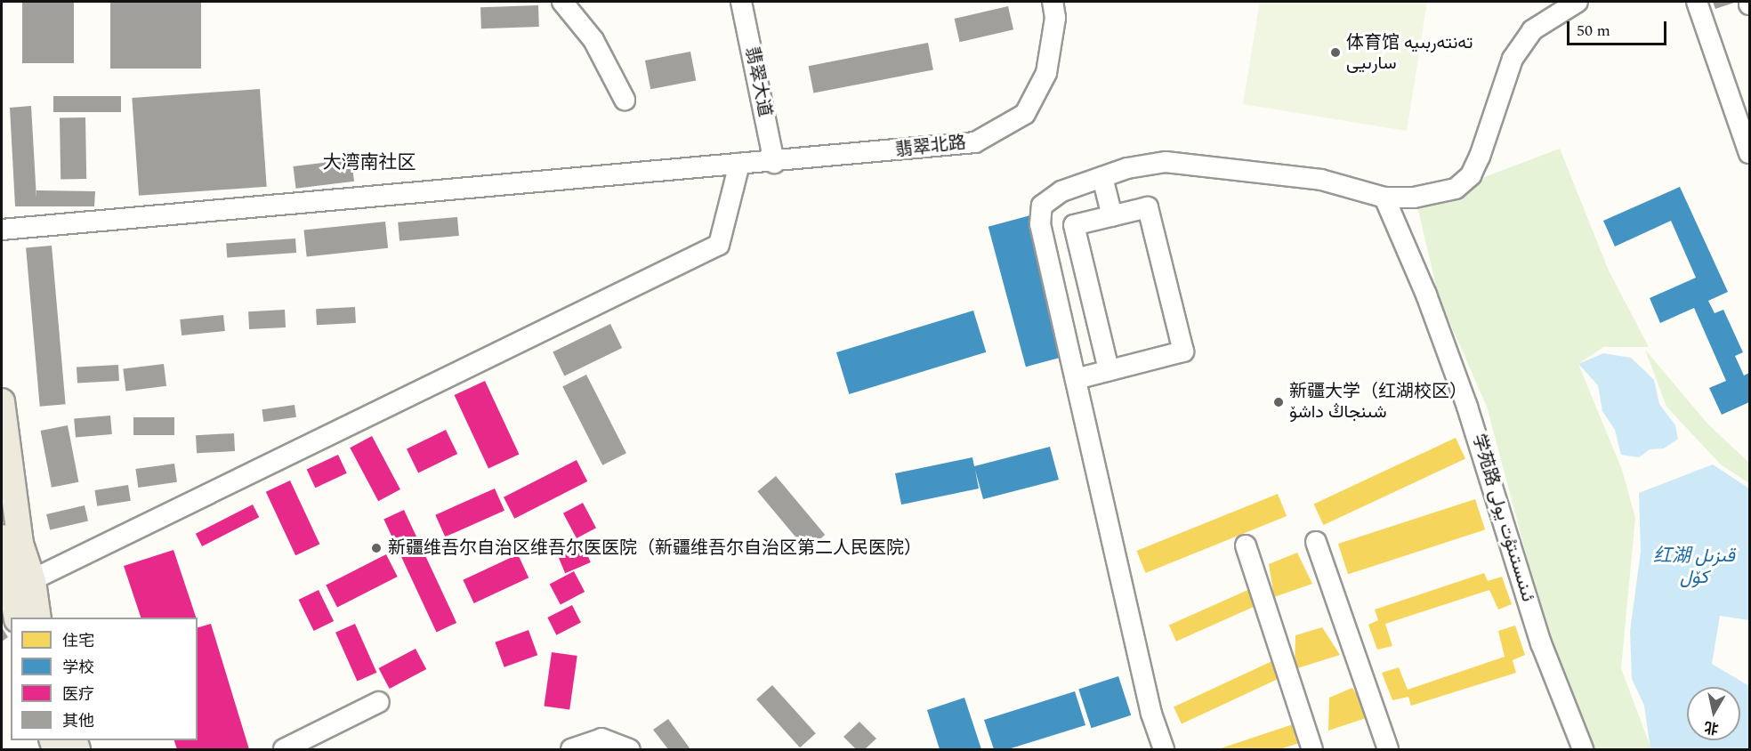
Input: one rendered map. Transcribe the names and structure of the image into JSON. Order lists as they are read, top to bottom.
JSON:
{
  "streets": {
    "street": ["翡翠大道", "翡翠北路", "学苑路 ئىنىستىتۇت يولى"]
  },
  "crossings": [
    ["翡翠大道", "翡翠北路"]
  ],
  "districts": ["大湾南社区"],
  "water": ["红湖 قىزىل كۆل"],
  "places": ["体育馆 تەنتەربىيە سارىيى", "新疆大学（红湖校区） شىنجاڭ داشۆ", "新疆维吾尔自治区维吾尔医医院（新疆维吾尔自治区第二人民医院）"],
  "legend": [
    "住宅",
    "学校",
    "医疗",
    "其他"
  ],
  "scale_bar": "50 m",
  "north": "bottom"
}
